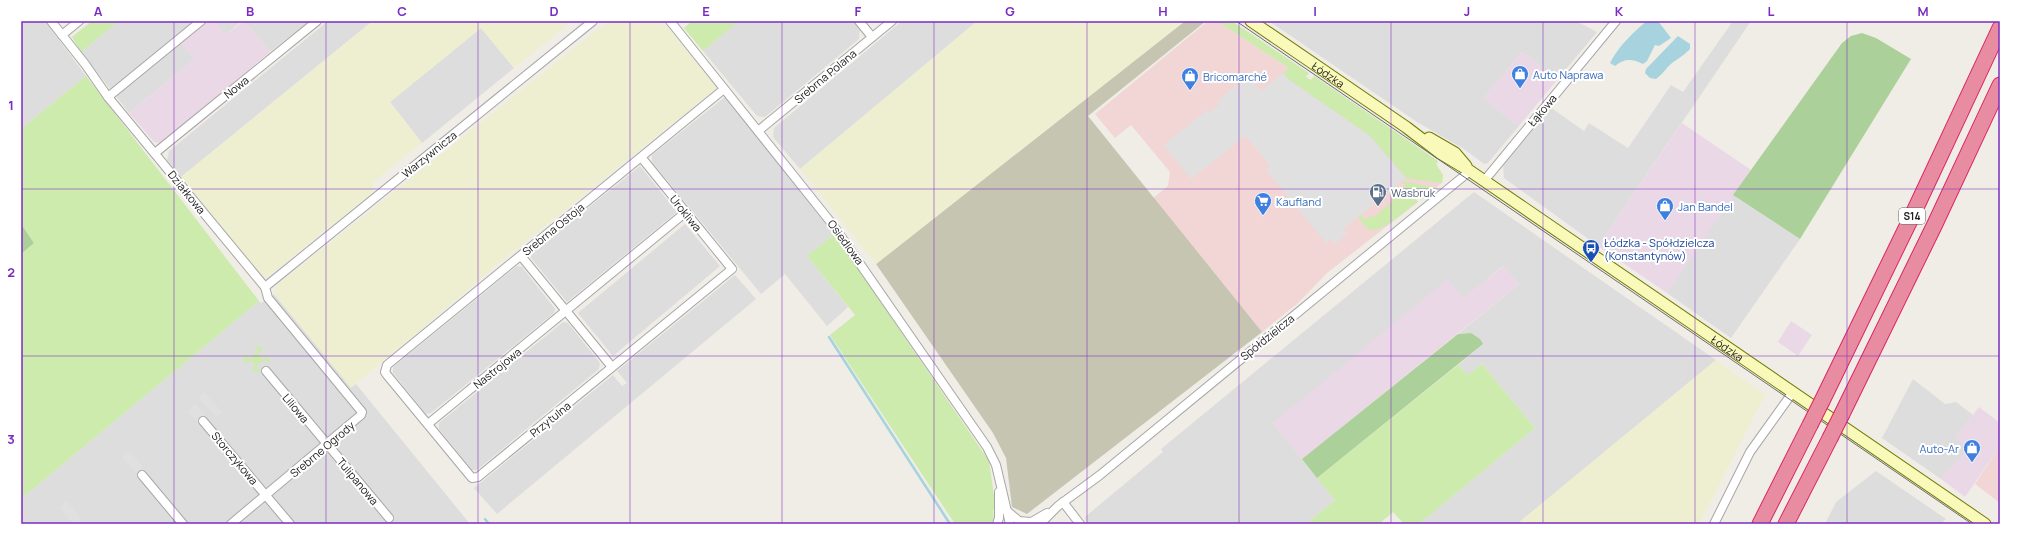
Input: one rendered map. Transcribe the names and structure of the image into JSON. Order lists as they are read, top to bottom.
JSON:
{
  "streets": {
    "highway": ["S14"],
    "main road": ["Łódzka"],
    "street": [
      "Srebrna Polana",
      "Nowa",
      "Łąkowa",
      "Warzywnicza",
      "Działkowa",
      "Urokliwa",
      "Srebrna Ostoja",
      "Osiedlowa",
      "Spółdzielcza",
      "Nastrojowa",
      "Liliowa",
      "Przytulna",
      "Srebrne Ogrody",
      "Storczykowa",
      "Tulipanowa"
    ]
  },
  "crossings": [
    ["Łódzka", "Łąkowa"],
    ["Łódzka", "Spółdzielcza"],
    ["Srebrna Polana", "Osiedlowa"],
    ["Nowa", "Działkowa"],
    ["Warzywnicza", "Działkowa"],
    ["Warzywnicza", "Srebrne Ogrody"],
    ["Działkowa", "Srebrne Ogrody"],
    ["Urokliwa", "Srebrna Ostoja"],
    ["Urokliwa", "Nastrojowa"],
    ["Urokliwa", "Przytulna"],
    ["Srebrna Ostoja", "Osiedlowa"],
    ["Srebrna Ostoja", "Przytulna"],
    ["Nastrojowa", "Przytulna"],
    ["Liliowa", "Srebrne Ogrody"],
    ["Liliowa", "Tulipanowa"],
    ["Srebrne Ogrody", "Storczykowa"],
    ["Srebrne Ogrody", "Tulipanowa"]
  ],
  "places": {
    "shop": [
      "Auto Naprawa",
      "Bricomarché",
      "Jan Bandel",
      "Auto-Ar"
    ],
    "fuel station": ["Wasbruk"],
    "supermarket": ["Kaufland"],
    "bus stop": ["Łódzka - Spółdzielcza (Konstantynów)"]
  },
  "grid": {
    "columns": [
      "A",
      "B",
      "C",
      "D",
      "E",
      "F",
      "G",
      "H",
      "I",
      "J",
      "K",
      "L",
      "M"
    ],
    "rows": ["1", "2", "3"]
  }
}
